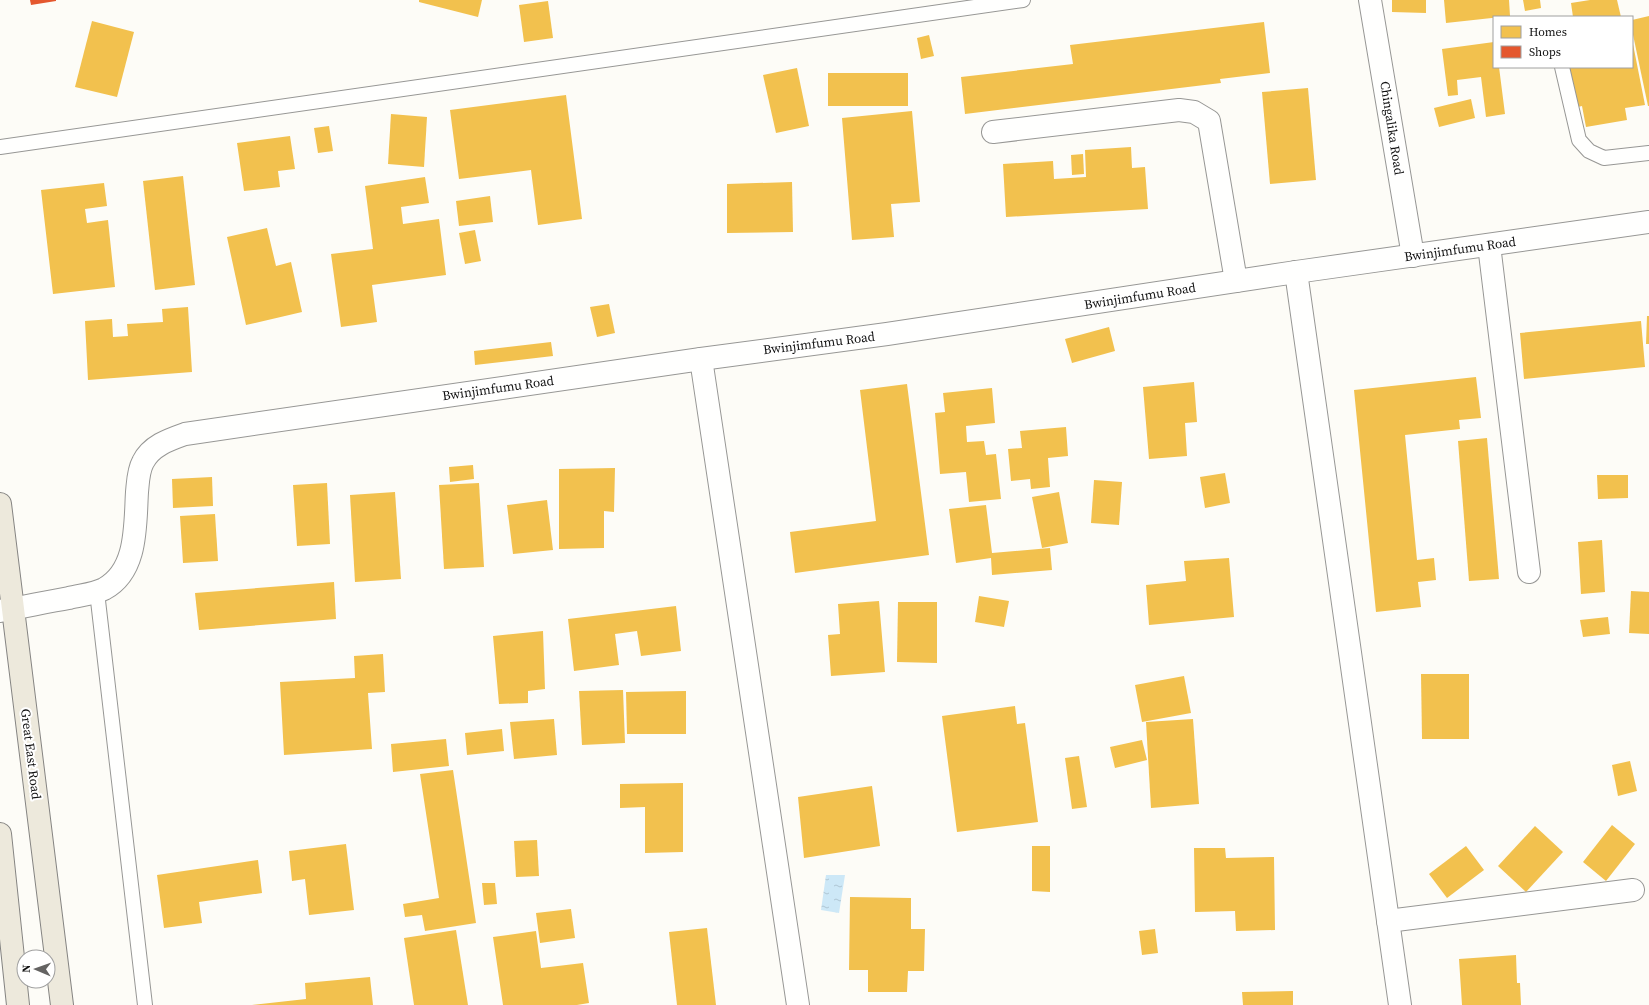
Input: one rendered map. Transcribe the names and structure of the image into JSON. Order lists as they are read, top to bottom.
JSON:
{
  "streets": {
    "main road": ["Great East Road"],
    "street": ["Chingalika Road", "Bwinjimfumu Road"]
  },
  "crossings": [
    ["Chingalika Road", "Bwinjimfumu Road"],
    ["Bwinjimfumu Road", "Great East Road"]
  ],
  "legend": ["Homes", "Shops"],
  "north": "left"
}
